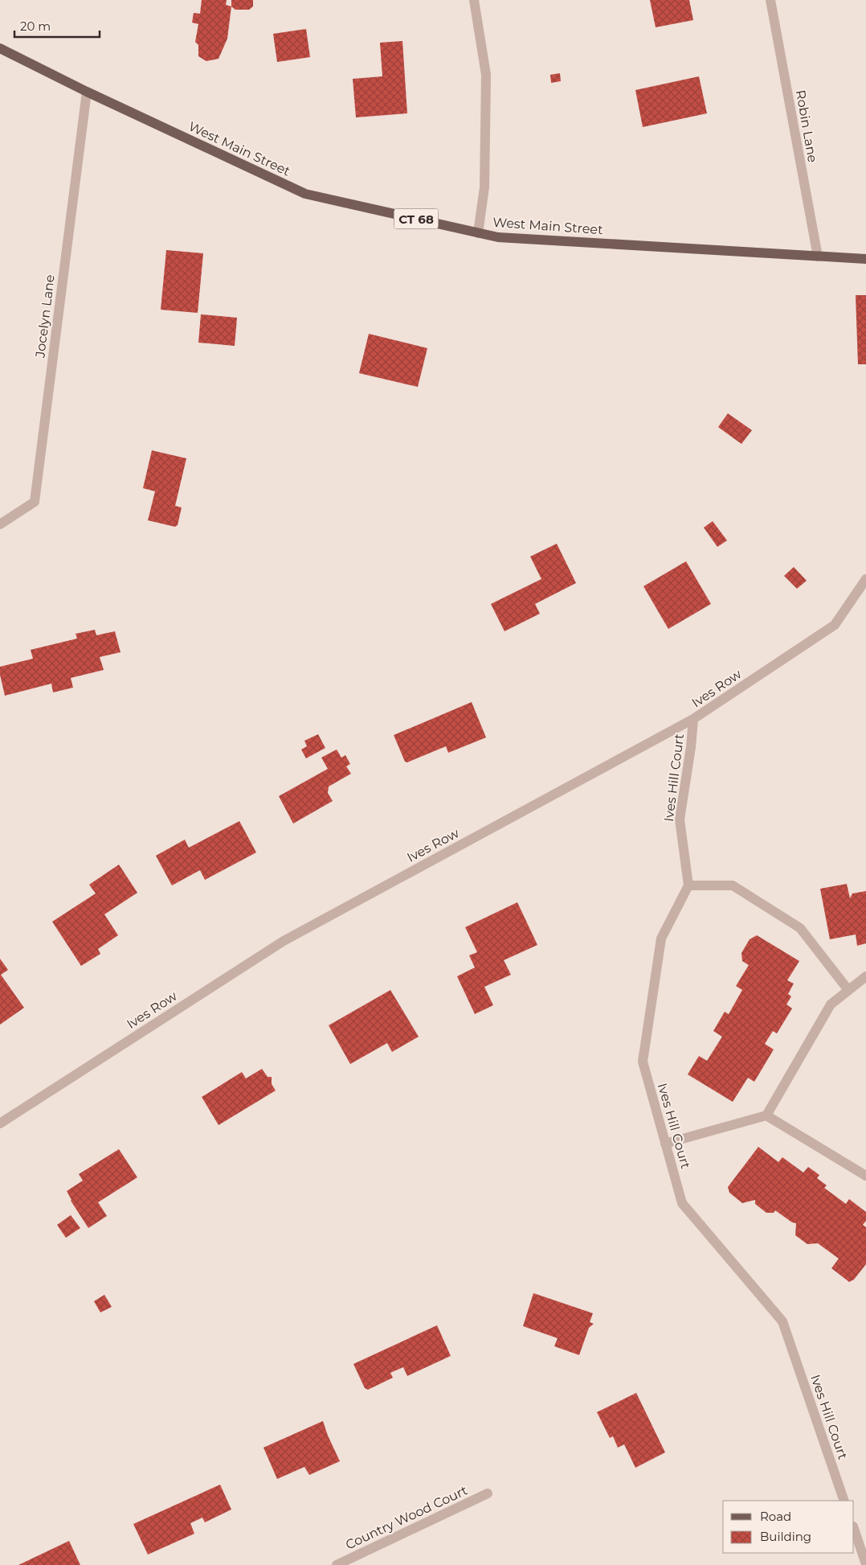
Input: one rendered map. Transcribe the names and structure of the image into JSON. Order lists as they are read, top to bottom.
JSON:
{
  "streets": {
    "main road": ["West Main Street", "CT 68"],
    "street": [
      "Robin Lane",
      "Jocelyn Lane",
      "Ives Row",
      "Ives Hill Court",
      "Country Wood Court"
    ]
  },
  "crossings": [
    ["Robin Lane", "West Main Street"],
    ["West Main Street", "Jocelyn Lane"],
    ["Ives Row", "Ives Hill Court"]
  ],
  "legend": ["Road", "Building"],
  "scale_bar": "20 m"
}
